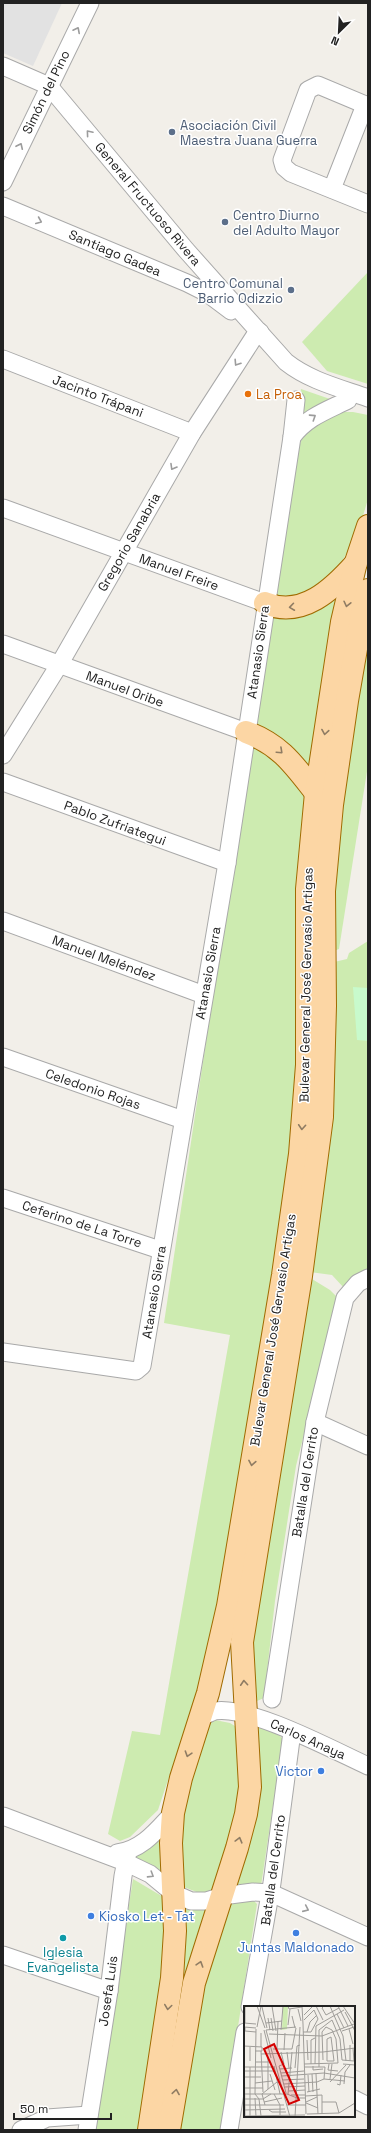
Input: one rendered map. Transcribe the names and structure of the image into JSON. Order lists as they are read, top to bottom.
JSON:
{
  "streets": {
    "main road": ["Bulevar General José Gervasio Artigas"],
    "street": [
      "Simón del Pino",
      "General Fructuoso Rivera",
      "Santiago Gadea",
      "Jacinto Trápani",
      "Gregorio Sanabria",
      "Manuel Freire",
      "Atanasio Sierra",
      "Manuel Oribe",
      "Pablo Zufriategui",
      "Manuel Meléndez",
      "Celedonio Rojas",
      "Ceferino de La Torre",
      "Batalla del Cerrito",
      "Carlos Anaya",
      "Josefa Luis"
    ]
  },
  "crossings": [
    ["Simón del Pino", "General Fructuoso Rivera"],
    ["General Fructuoso Rivera", "Santiago Gadea"],
    ["General Fructuoso Rivera", "Gregorio Sanabria"],
    ["Jacinto Trápani", "Gregorio Sanabria"],
    ["Gregorio Sanabria", "Manuel Freire"],
    ["Gregorio Sanabria", "Manuel Oribe"],
    ["Manuel Freire", "Atanasio Sierra"],
    ["Atanasio Sierra", "Manuel Oribe"],
    ["Atanasio Sierra", "Pablo Zufriategui"],
    ["Atanasio Sierra", "Manuel Meléndez"],
    ["Atanasio Sierra", "Celedonio Rojas"],
    ["Atanasio Sierra", "Ceferino de La Torre"],
    ["Bulevar General José Gervasio Artigas", "Carlos Anaya"],
    ["Batalla del Cerrito", "Carlos Anaya"]
  ],
  "one_way": [
    "Simón del Pino",
    "General Fructuoso Rivera",
    "Santiago Gadea",
    "Gregorio Sanabria"
  ],
  "places": [
    "Asociación Civil Maestra Juana Guerra",
    "Centro Diurno del Adulto Mayor",
    "Centro Comunal Barrio Odizzio",
    "La Proa",
    "Victor",
    "Kiosko Let - Tat",
    "Juntas Maldonado",
    "Iglesia Evangelista"
  ],
  "scale_bar": "50 m",
  "north": "bottom left"
}
